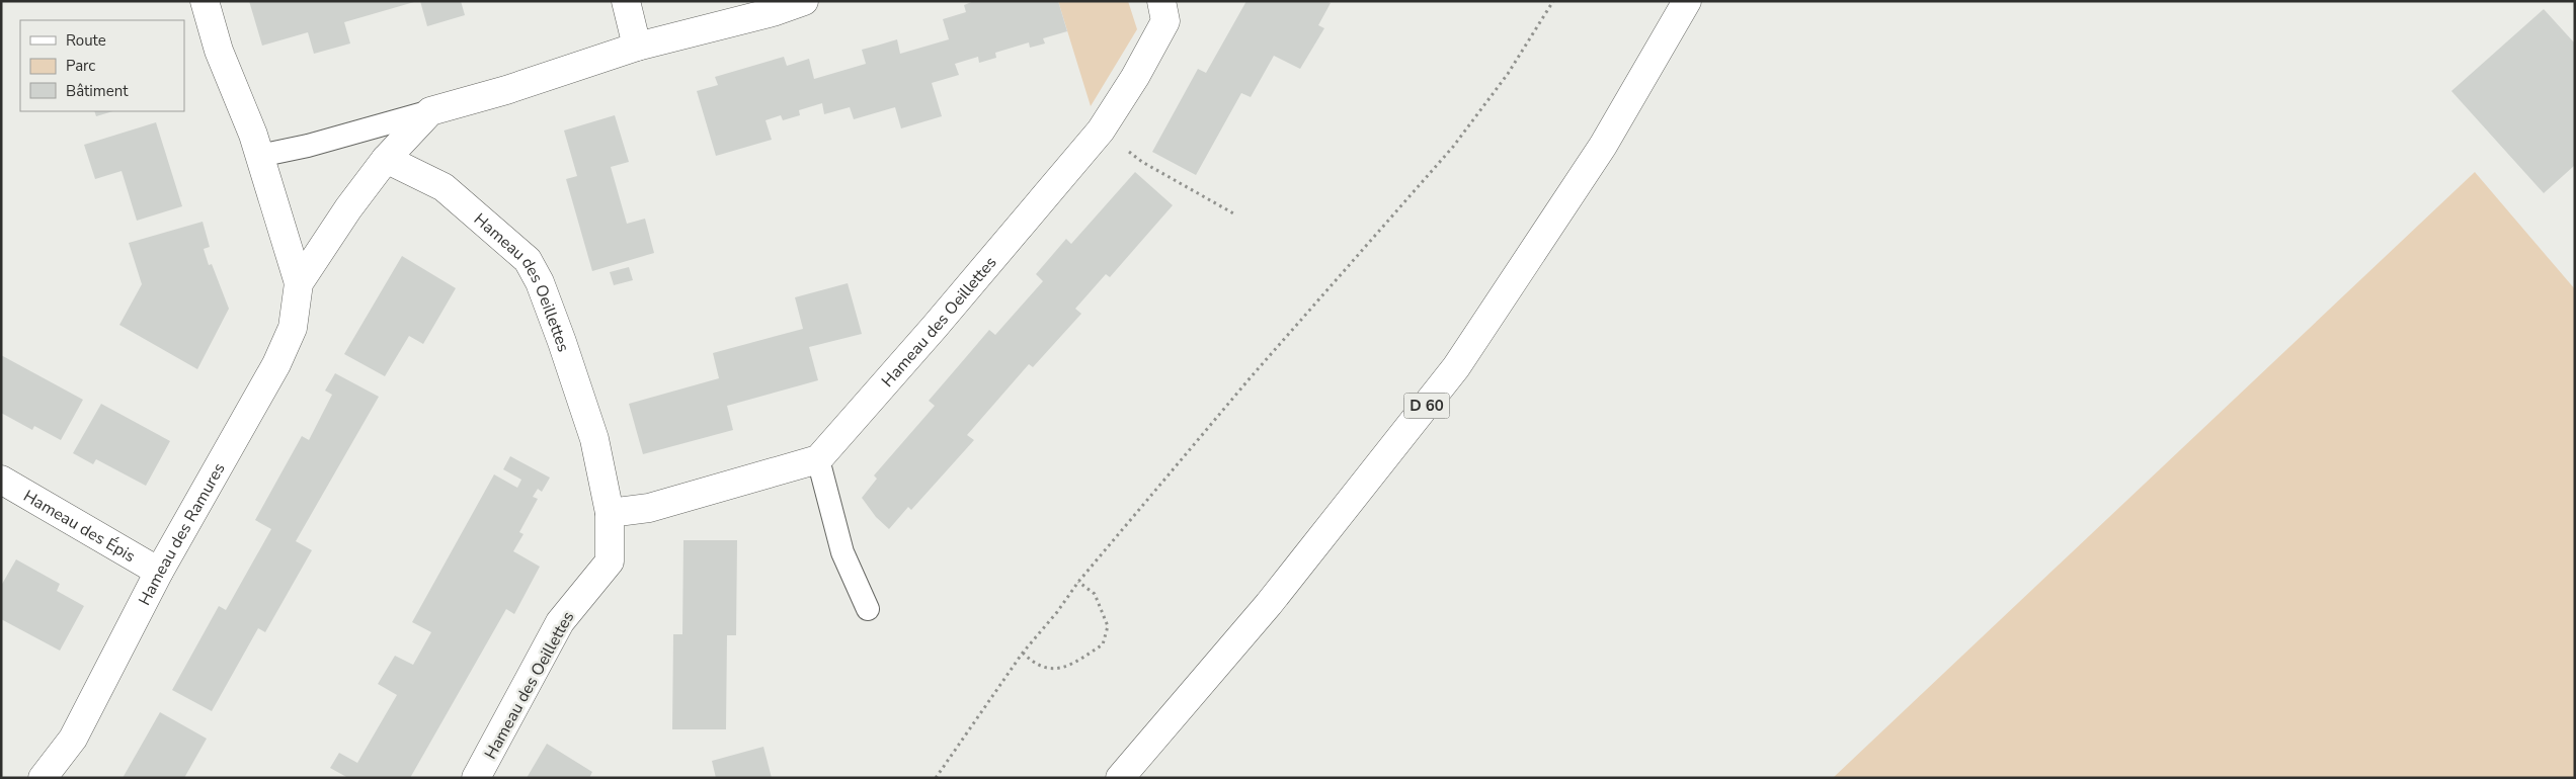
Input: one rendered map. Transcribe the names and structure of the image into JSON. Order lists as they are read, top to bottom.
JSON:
{
  "streets": {
    "street": [
      "Hameau des Oeillettes",
      "D 60",
      "Hameau des Épis",
      "Hameau des Ramures"
    ]
  },
  "crossings": [
    ["Hameau des Épis", "Hameau des Ramures"]
  ],
  "legend": ["Route", "Parc", "Bâtiment"]
}
